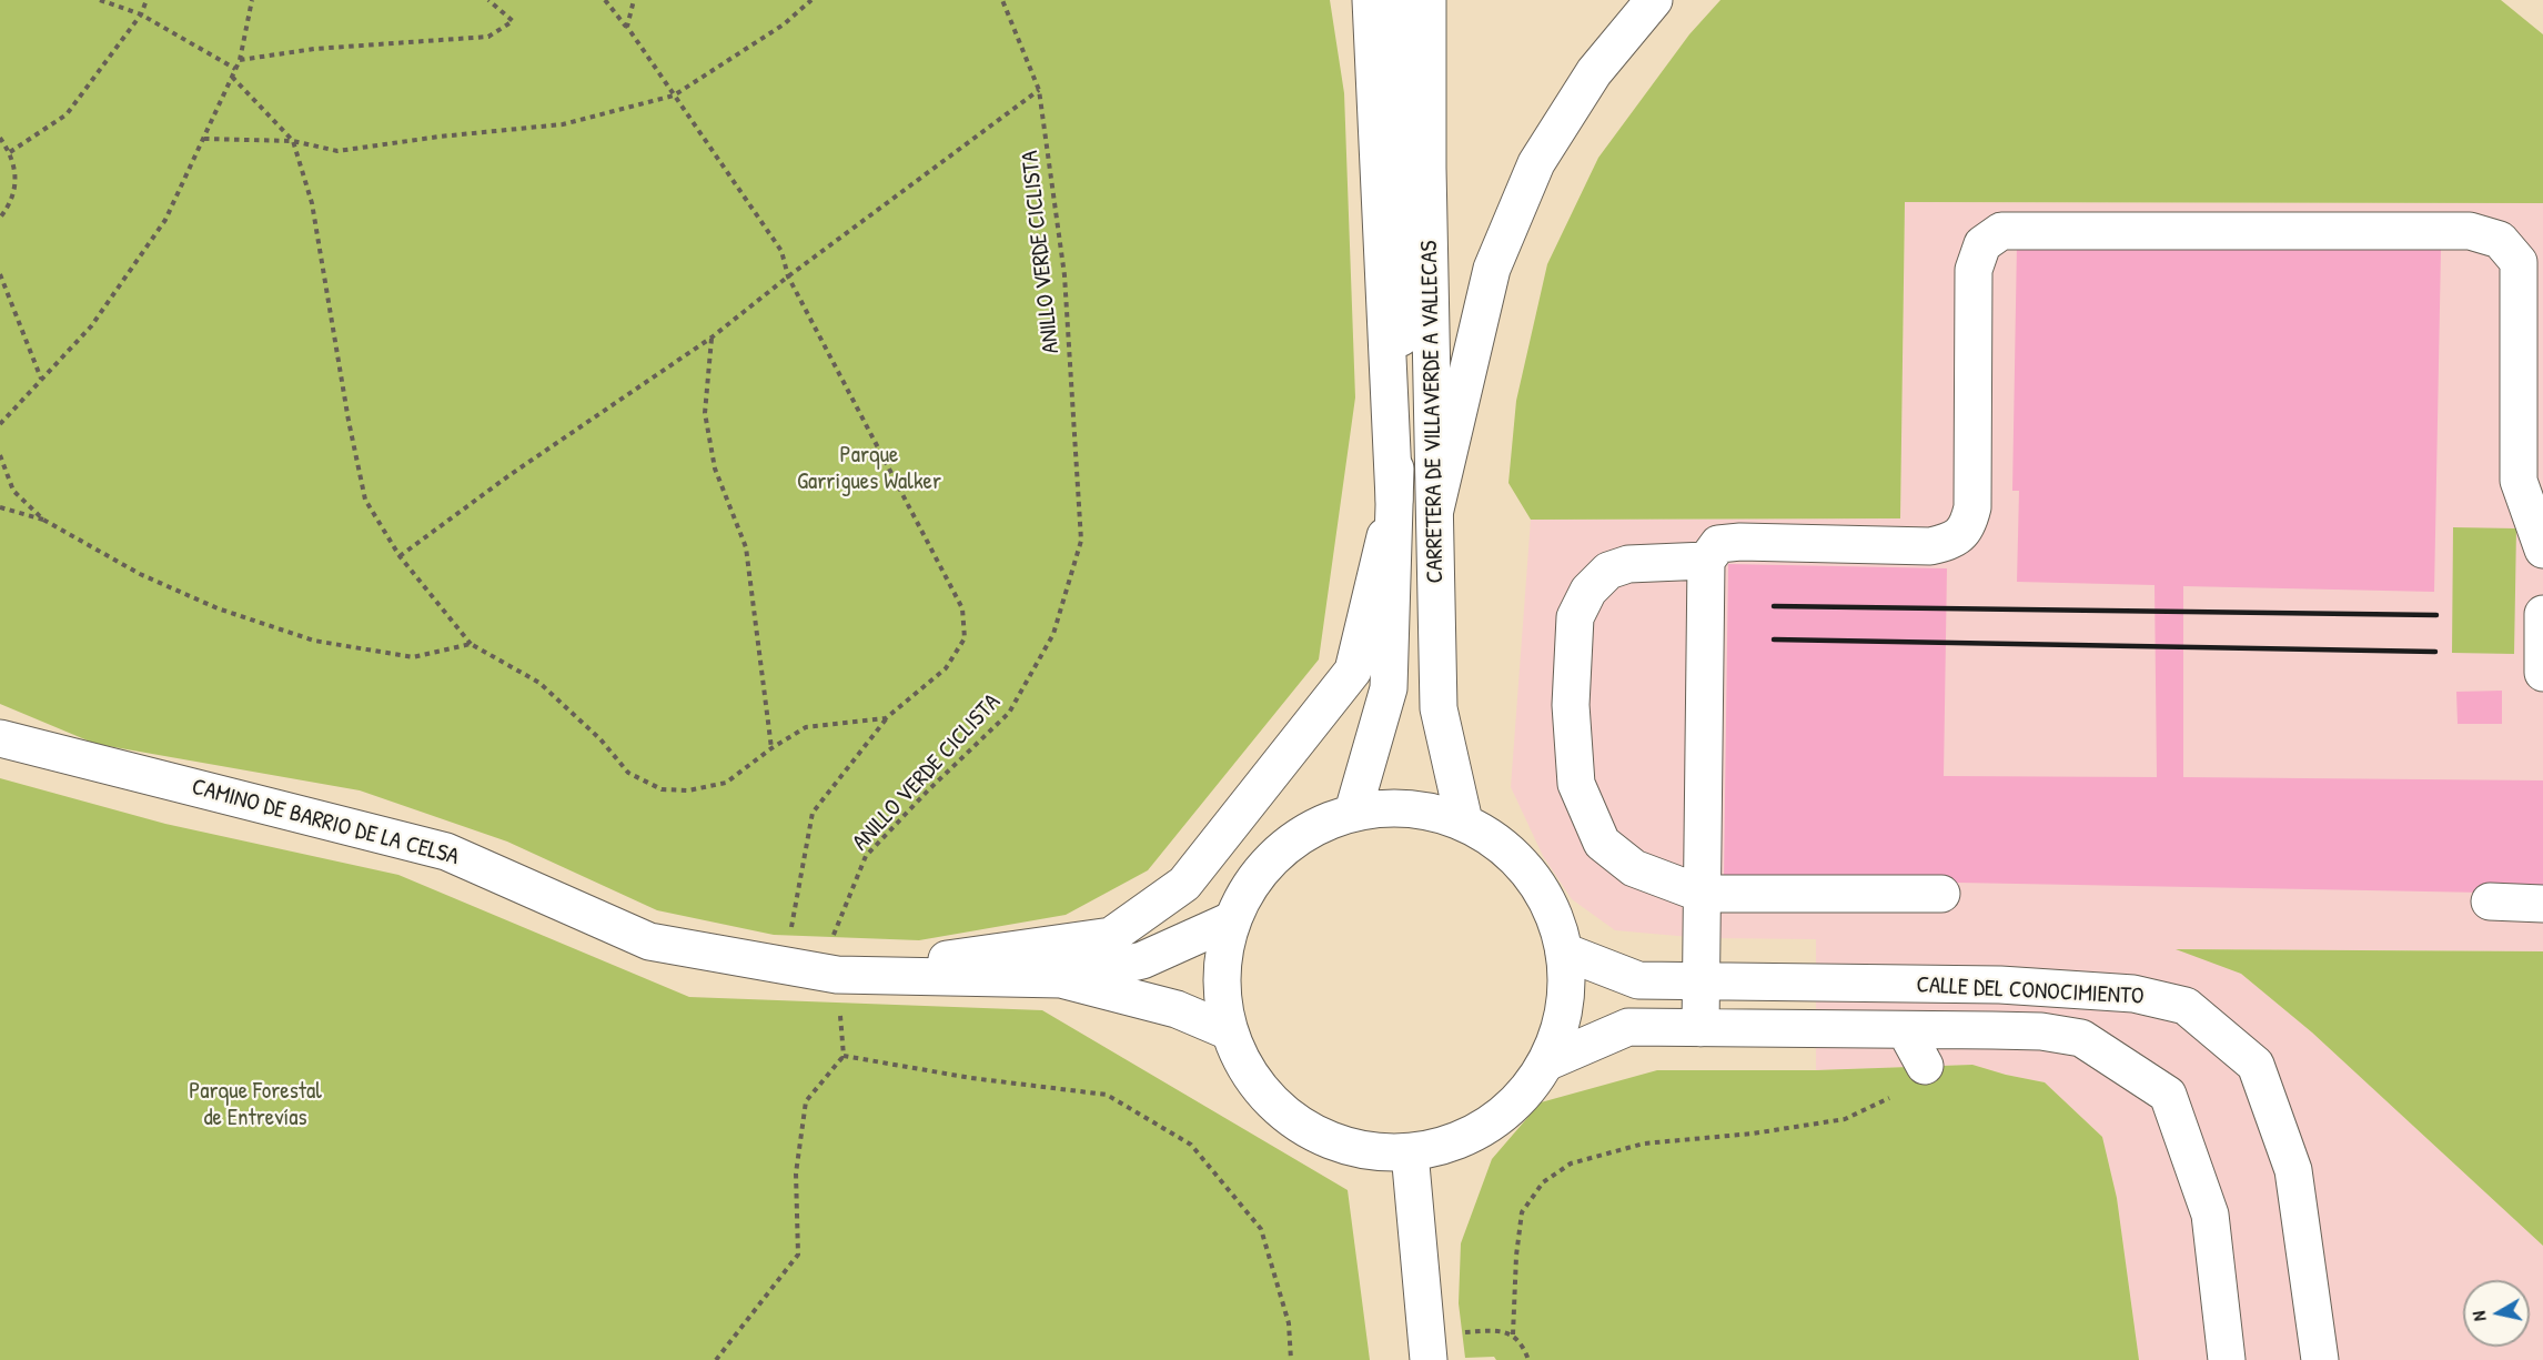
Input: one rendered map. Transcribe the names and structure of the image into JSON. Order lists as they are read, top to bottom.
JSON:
{
  "streets": {
    "main road": ["CARRETERA DE VILLAVERDE A VALLECAS", "CAMINO DE BARRIO DE LA CELSA", "CALLE DEL CONOCIMIENTO"],
    "path": ["ANILLO VERDE CICLISTA"]
  },
  "crossings": [
    ["ANILLO VERDE CICLISTA", "CAMINO DE BARRIO DE LA CELSA"],
    ["CARRETERA DE VILLAVERDE A VALLECAS", "CAMINO DE BARRIO DE LA CELSA"]
  ],
  "parks": ["Parque Garrigues Walker", "Parque Forestal de Entrevías"],
  "north": "left"
}
